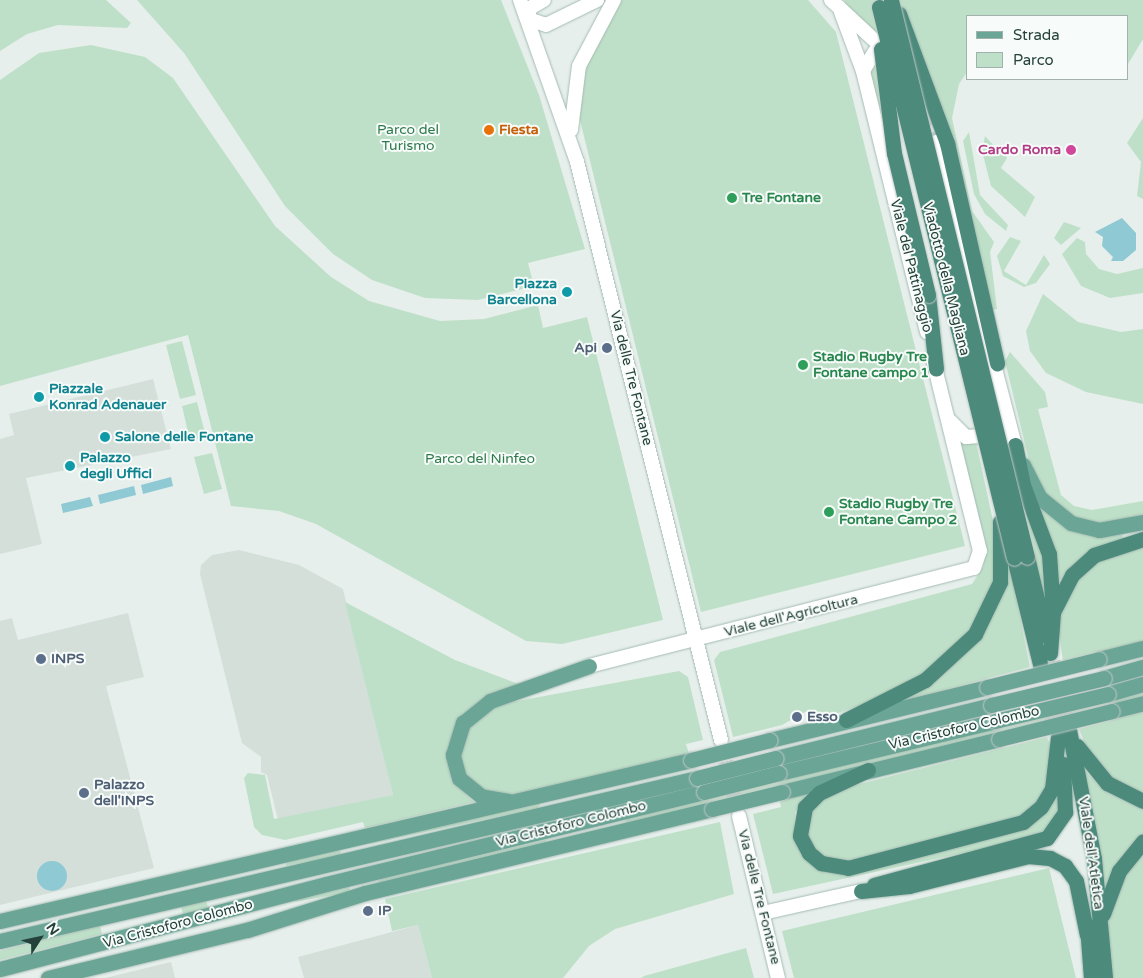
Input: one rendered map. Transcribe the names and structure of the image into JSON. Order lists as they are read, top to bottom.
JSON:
{
  "streets": {
    "highway": ["Viadotto della Magliana", "Viale dell'Atletica"],
    "main road": [
      "Viale del Pattinaggio",
      "Via delle Tre Fontane",
      "Viale dell'Agricoltura",
      "Via Cristoforo Colombo"
    ]
  },
  "crossings": [
    ["Viale del Pattinaggio", "Viale dell'Agricoltura"],
    ["Via delle Tre Fontane", "Viale dell'Agricoltura"]
  ],
  "parks": ["Parco del Turismo", "Parco del Ninfeo"],
  "places": [
    "Fiesta",
    "Cardo Roma",
    "Tre Fontane",
    "Piazza Barcellona",
    "Api",
    "Stadio Rugby Tre Fontane campo 1",
    "Piazzale Konrad Adenauer",
    "Salone delle Fontane",
    "Palazzo degli Uffici",
    "Stadio Rugby Tre Fontane Campo 2",
    "INPS",
    "Esso",
    "Palazzo dell'INPS",
    "IP"
  ],
  "legend": ["Strada", "Parco"],
  "north": "top right"
}
